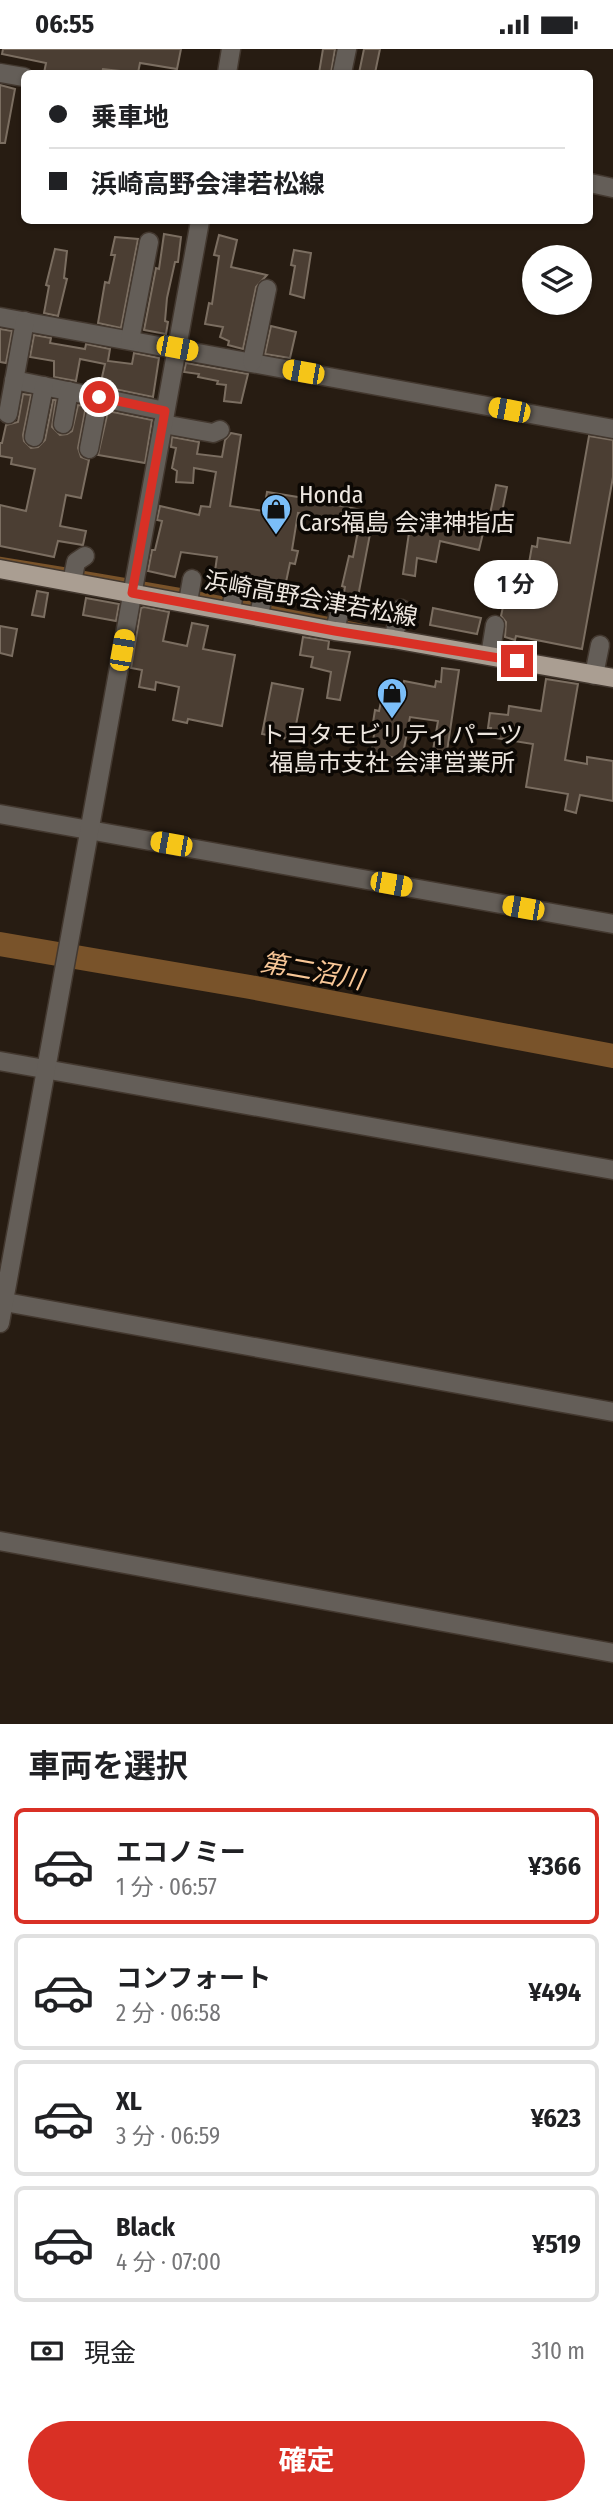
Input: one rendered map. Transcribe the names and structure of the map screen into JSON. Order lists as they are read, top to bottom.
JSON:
{
  "streets": {
    "main road": ["浜崎高野会津若松線"]
  },
  "water": ["第二沼川"],
  "places": {
    "shop": ["Honda Cars福島 会津神指店", "トヨタモビリティパーツ 福島市支社 会津営業所"]
  },
  "page": {
    "status": "06:55",
    "banner": ["乗車地", "浜崎高野会津若松線"],
    "bubble": "1 分",
    "heading": "車両を選択",
    "list": [
      {
        "name": "エコノミー",
        "note": "1 分 · 06:57",
        "value": "¥366"
      },
      {
        "name": "コンフォート",
        "note": "2 分 · 06:58",
        "value": "¥494"
      },
      {
        "name": "XL",
        "note": "3 分 · 06:59",
        "value": "¥623"
      },
      {
        "name": "Black",
        "note": "4 分 · 07:00",
        "value": "¥519"
      }
    ],
    "pay": ["現金", "310 m"],
    "buttons": "確定"
  }
}
